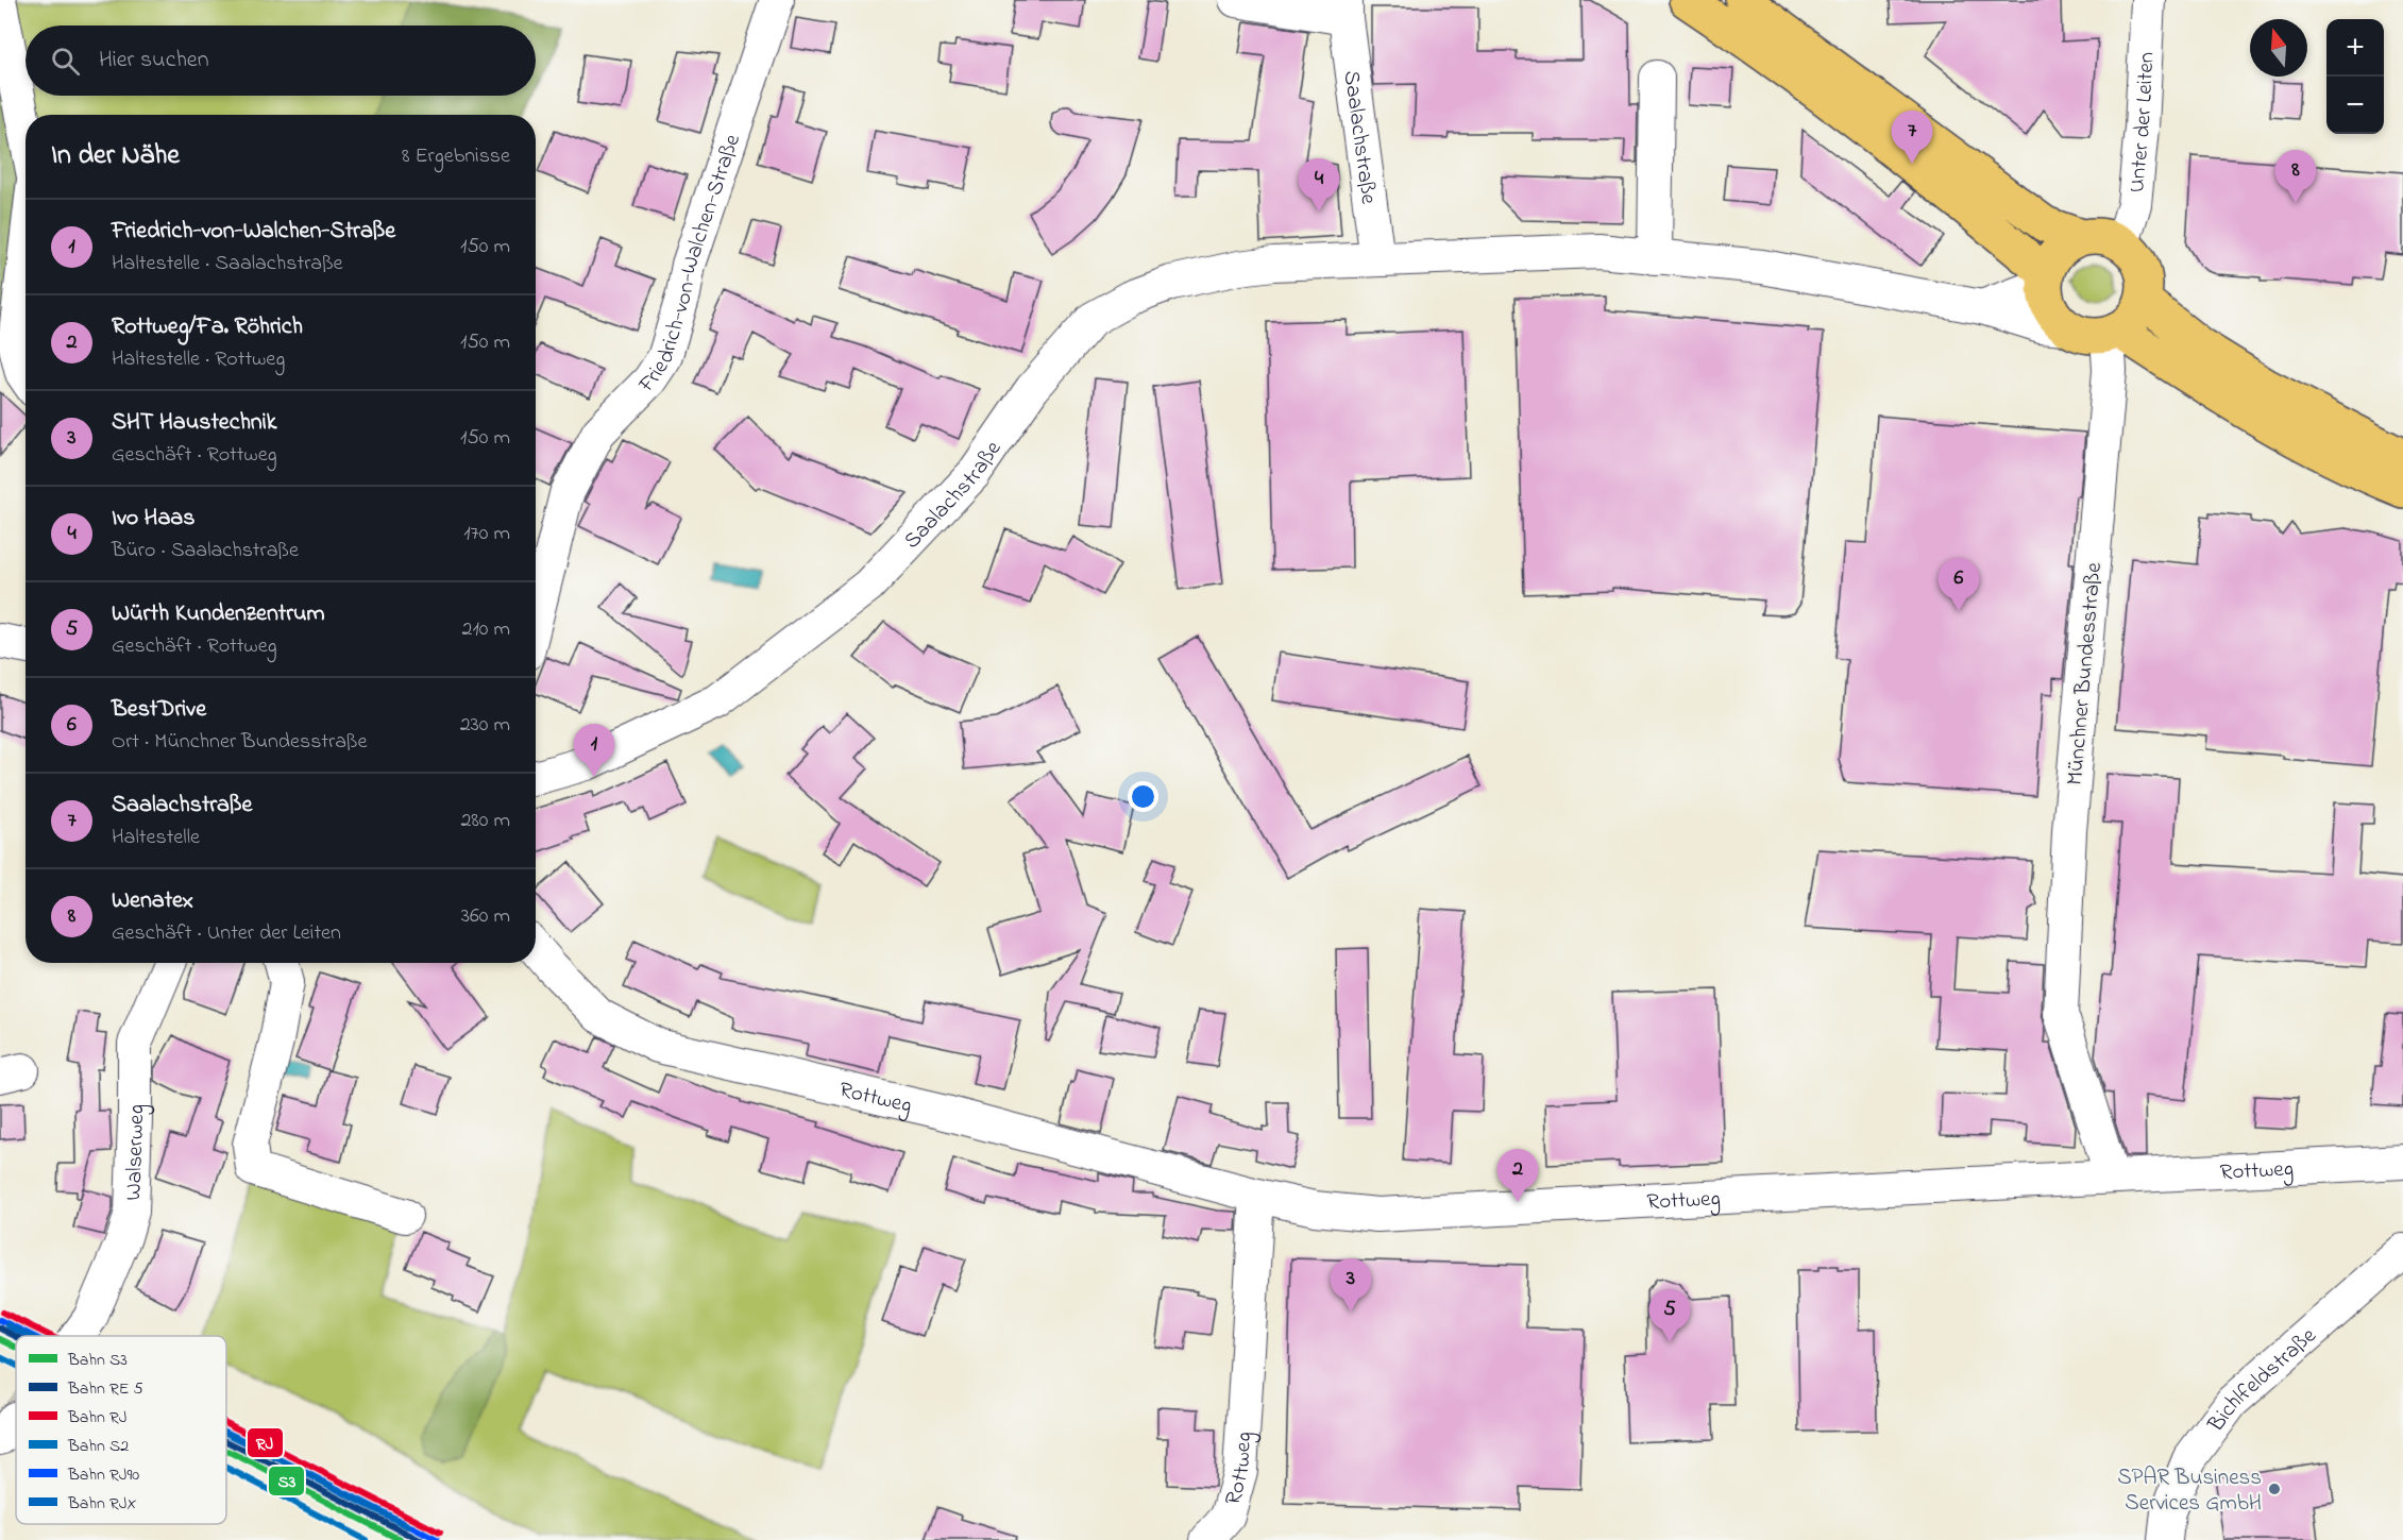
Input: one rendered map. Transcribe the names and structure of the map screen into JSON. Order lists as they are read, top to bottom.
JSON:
{
  "streets": {
    "street": [
      "Unter der Leiten",
      "Saalachstraße",
      "Friedrich-von-Walchen-Straße",
      "Münchner Bundesstraße",
      "Rottweg",
      "Walserweg",
      "Bichlfeldstraße"
    ]
  },
  "crossings": [
    ["Unter der Leiten", "Saalachstraße"],
    ["Unter der Leiten", "Münchner Bundesstraße"],
    ["Saalachstraße", "Münchner Bundesstraße"],
    ["Münchner Bundesstraße", "Rottweg"]
  ],
  "places": ["SPAR Business Services GmbH"],
  "lines": [
    "rail line RJ",
    "rail line RJ90",
    "rail line RJX",
    "rail line S3",
    "rail line S2"
  ],
  "legend": [
    "Bahn S3",
    "Bahn RE 5",
    "Bahn RJ",
    "Bahn S2",
    "Bahn RJ90",
    "Bahn RJX"
  ],
  "north": "top",
  "page": {
    "map_buttons": ["+", "−"],
    "search": "Hier suchen",
    "pins": [
      "7",
      "8",
      "4",
      "6",
      "1",
      "2",
      "3",
      "5"
    ],
    "heading": ["In der Nähe", "8 Ergebnisse"],
    "list": [
      {
        "mark": "1",
        "name": "Friedrich-von-Walchen-Straße",
        "note": "Haltestelle · Saalachstraße",
        "value": "150 m"
      },
      {
        "mark": "2",
        "name": "Rottweg/Fa. Röhrich",
        "note": "Haltestelle · Rottweg",
        "value": "150 m"
      },
      {
        "mark": "3",
        "name": "SHT Haustechnik",
        "note": "Geschäft · Rottweg",
        "value": "150 m"
      },
      {
        "mark": "4",
        "name": "Ivo Haas",
        "note": "Büro · Saalachstraße",
        "value": "170 m"
      },
      {
        "mark": "5",
        "name": "Würth Kundenzentrum",
        "note": "Geschäft · Rottweg",
        "value": "210 m"
      },
      {
        "mark": "6",
        "name": "BestDrive",
        "note": "Ort · Münchner Bundesstraße",
        "value": "230 m"
      },
      {
        "mark": "7",
        "name": "Saalachstraße",
        "note": "Haltestelle",
        "value": "280 m"
      },
      {
        "mark": "8",
        "name": "Wenatex",
        "note": "Geschäft · Unter der Leiten",
        "value": "360 m"
      }
    ]
  }
}
